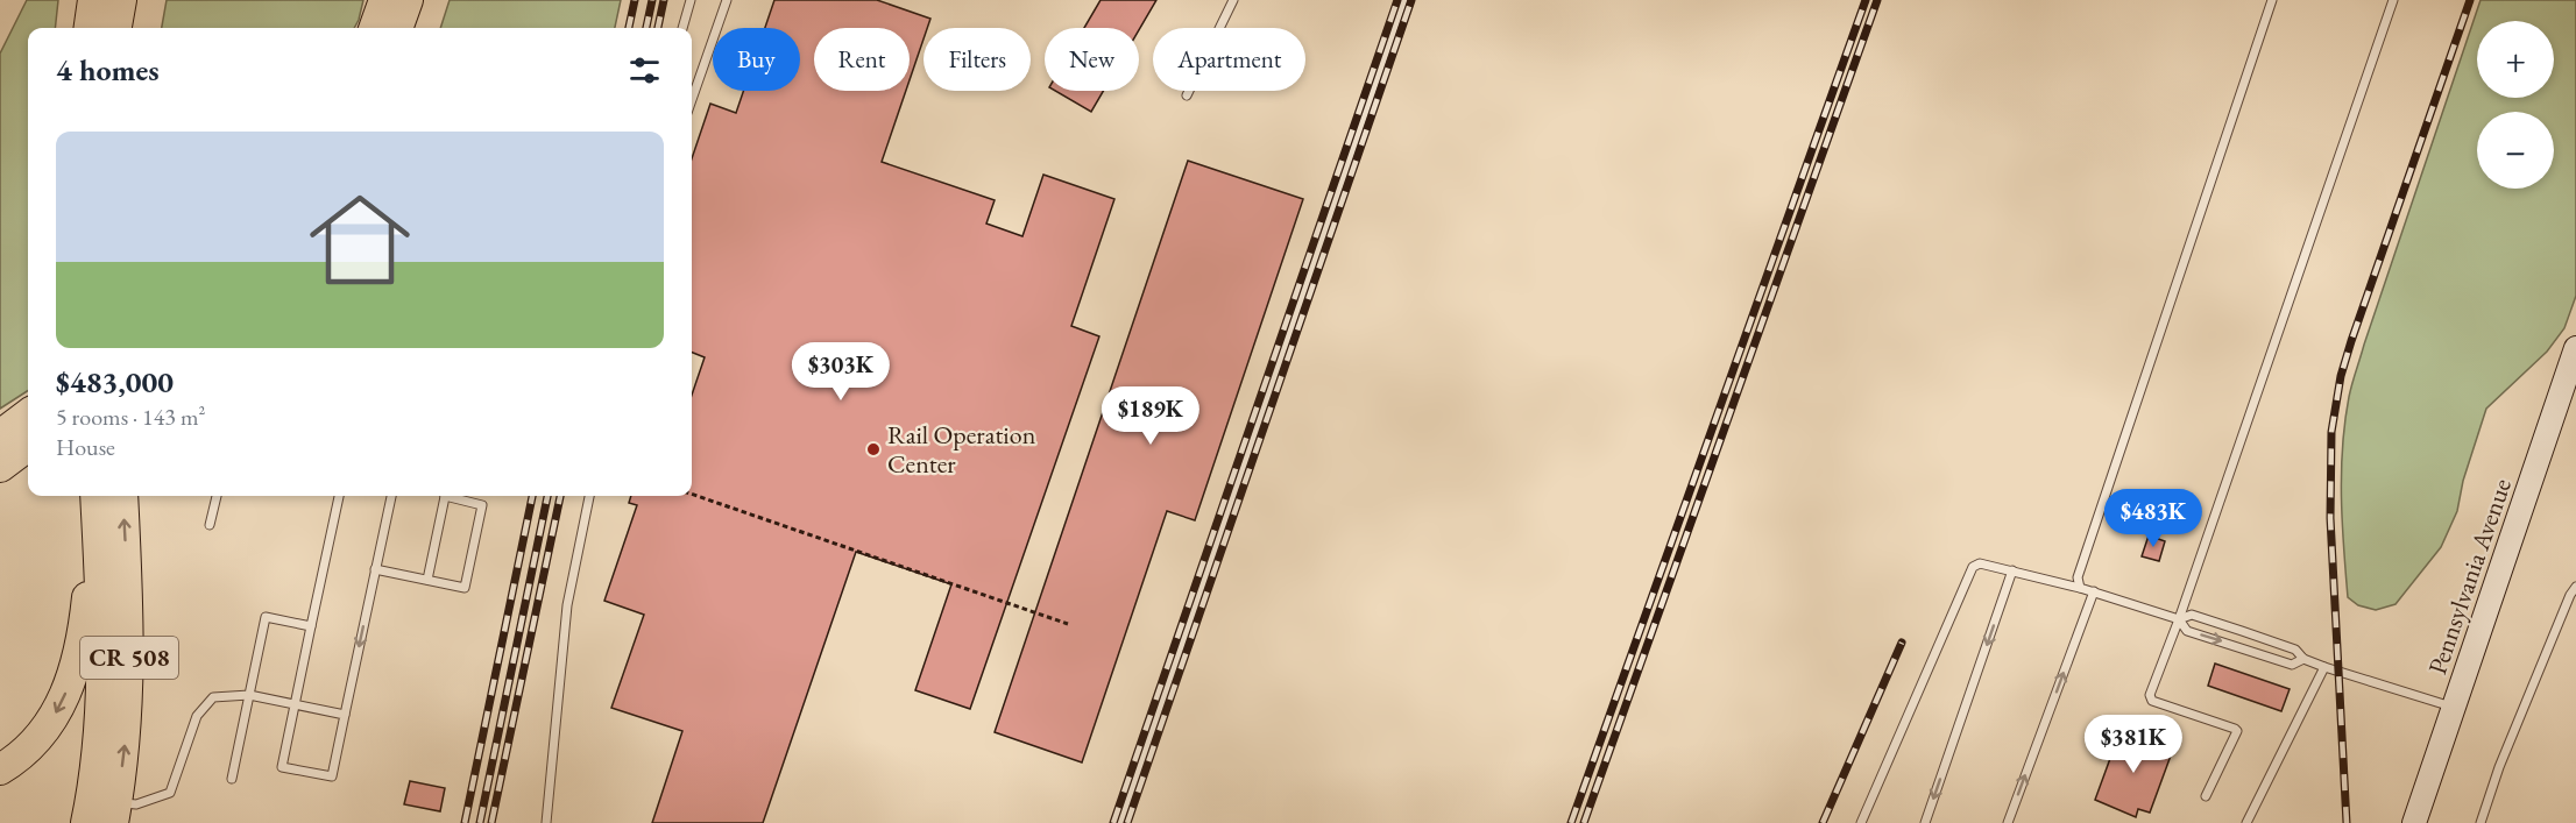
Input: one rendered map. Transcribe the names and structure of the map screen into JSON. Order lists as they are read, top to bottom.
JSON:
{
  "streets": {
    "highway": ["CR 508"],
    "main road": ["Pennsylvania Avenue"]
  },
  "places": ["Rail Operation Center"],
  "page": {
    "map_buttons": ["+", "−"],
    "chip": [
      "Buy",
      "Rent",
      "Filters",
      "New",
      "Apartment"
    ],
    "heading": "4 homes",
    "list": [
      {
        "name": "$483,000",
        "note": "5 rooms · 143 m² · House"
      }
    ],
    "price": [
      "$303K",
      "$189K",
      "$483K",
      "$381K"
    ]
  }
}
